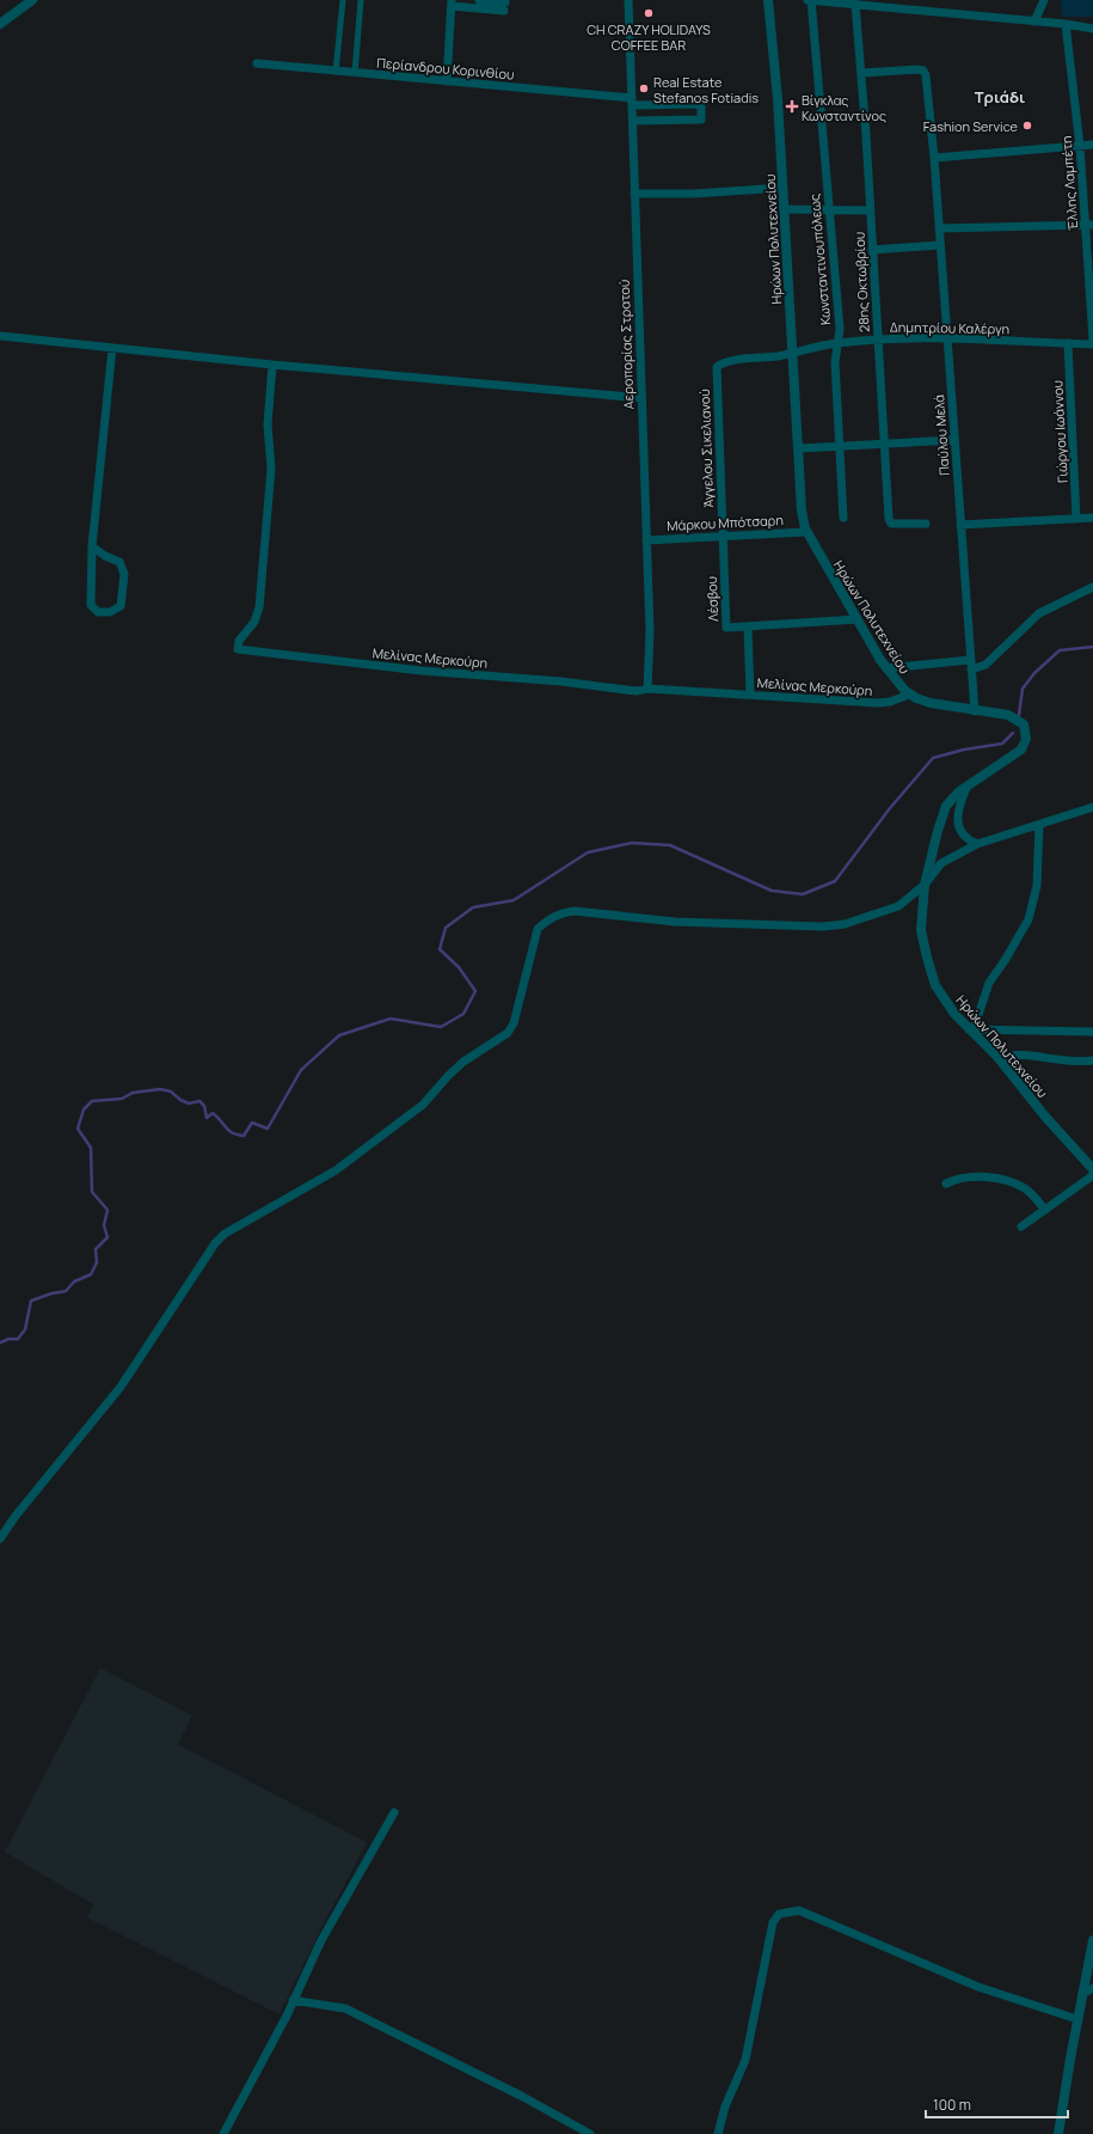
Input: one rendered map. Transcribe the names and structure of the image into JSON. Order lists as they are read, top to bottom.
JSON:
{
  "streets": {
    "street": [
      "Περίανδρου Κορινθίου",
      "Έλλης Λαμπέτη",
      "Ηρώων Πολυτεχνείου",
      "Κωνσταντινουπόλεως",
      "28ης Οκτωβρίου",
      "Δημητρίου Καλέργη",
      "Αεροπορίας Στρατού",
      "Γιώργου Ιωάννου",
      "Παύλου Μελά",
      "Άγγελου Σικελιανού",
      "Μάρκου Μπότσαρη",
      "Λέσβου",
      "Μελίνας Μερκούρη"
    ]
  },
  "crossings": [
    ["Περίανδρου Κορινθίου", "Αεροπορίας Στρατού"],
    ["Ηρώων Πολυτεχνείου", "Δημητρίου Καλέργη"],
    ["Ηρώων Πολυτεχνείου", "Παύλου Μελά"],
    ["Ηρώων Πολυτεχνείου", "Μάρκου Μπότσαρη"],
    ["Ηρώων Πολυτεχνείου", "Μελίνας Μερκούρη"],
    ["Κωνσταντινουπόλεως", "Δημητρίου Καλέργη"],
    ["28ης Οκτωβρίου", "Δημητρίου Καλέργη"],
    ["28ης Οκτωβρίου", "Παύλου Μελά"],
    ["Δημητρίου Καλέργη", "Γιώργου Ιωάννου"],
    ["Δημητρίου Καλέργη", "Παύλου Μελά"],
    ["Δημητρίου Καλέργη", "Άγγελου Σικελιανού"],
    ["Αεροπορίας Στρατού", "Μάρκου Μπότσαρη"],
    ["Αεροπορίας Στρατού", "Μελίνας Μερκούρη"],
    ["Παύλου Μελά", "Μελίνας Μερκούρη"],
    ["Άγγελου Σικελιανού", "Μάρκου Μπότσαρη"],
    ["Άγγελου Σικελιανού", "Λέσβου"],
    ["Μάρκου Μπότσαρη", "Λέσβου"]
  ],
  "districts": ["Τριάδι"],
  "places": {
    "other": ["CH CRAZY HOLIDAYS COFFEE BAR", "Real Estate Stefanos Fotiadis", "Fashion Service"],
    "health": ["Βίγκλας Κωνσταντίνος"]
  },
  "scale_bar": "100 m"
}
